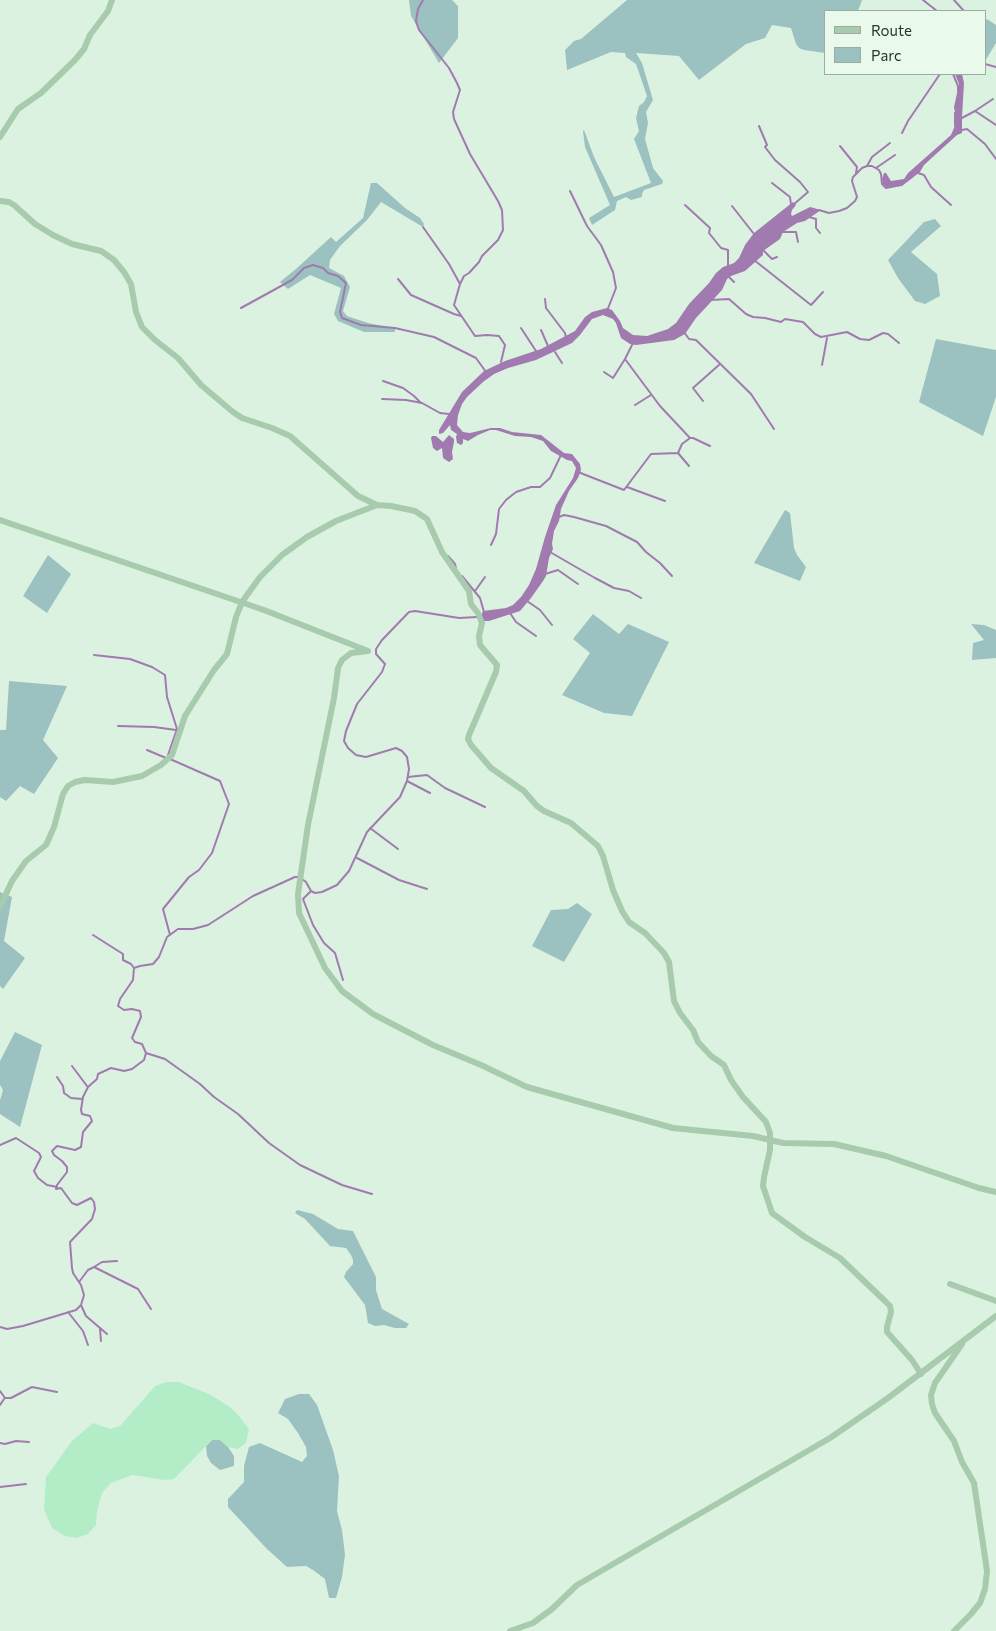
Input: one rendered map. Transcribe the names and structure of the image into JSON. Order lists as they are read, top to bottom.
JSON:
{
  "legend": ["Route", "Parc"]
}
